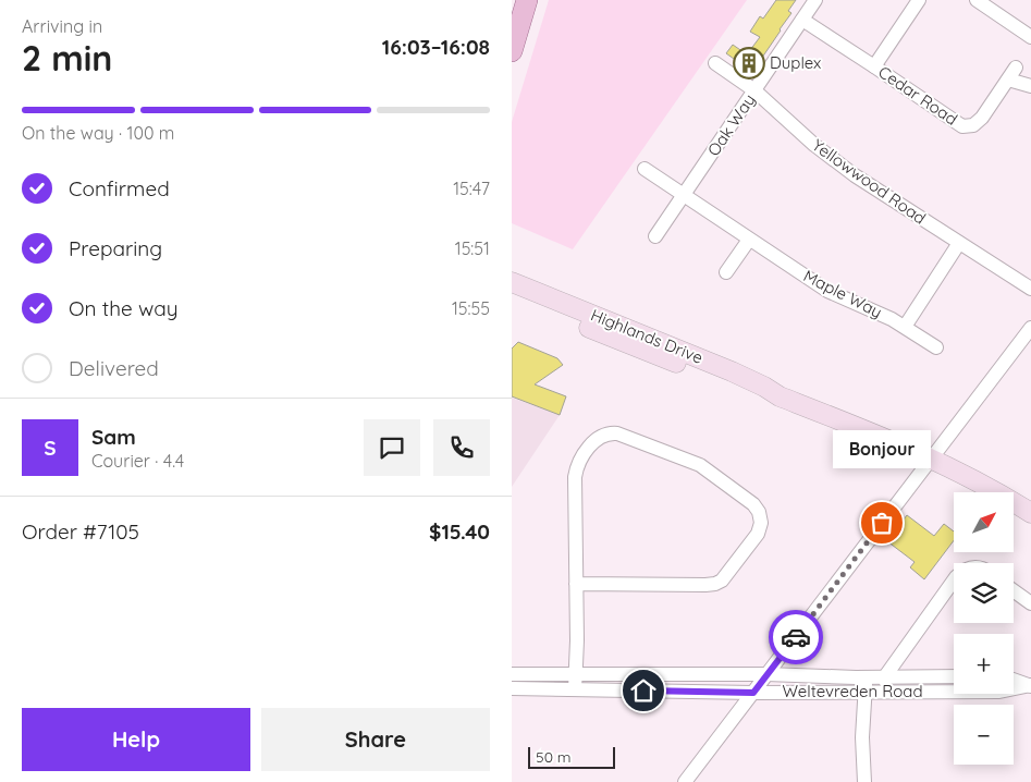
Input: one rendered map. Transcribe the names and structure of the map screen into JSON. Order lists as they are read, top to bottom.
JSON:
{
  "streets": {
    "main road": ["Highlands Drive"],
    "street": [
      "Cedar Road",
      "Oak Way",
      "Yellowwood Road",
      "Maple Way",
      "Weltevreden Road"
    ]
  },
  "crossings": [
    ["Cedar Road", "Oak Way"],
    ["Oak Way", "Yellowwood Road"],
    ["Oak Way", "Maple Way"]
  ],
  "places": {
    "building": ["Duplex"],
    "other": ["Bonjour"]
  },
  "scale_bar": "50 m",
  "north": "top right",
  "page": {
    "heading": ["2 min", "Arriving in", "16:03–16:08"],
    "panel": [
      "Sam",
      "Courier · 4.4",
      "Order #7105",
      "$15.40"
    ],
    "bar": "On the way · 100 m",
    "list": [
      ["Confirmed", "15:47"],
      ["Preparing", "15:51"],
      ["On the way", "15:55"],
      "Delivered"
    ],
    "round": "S",
    "bubble": "Bonjour",
    "map_buttons": ["+", "−"],
    "buttons": ["Help", "Share"],
    "scale": "50 m"
  }
}
